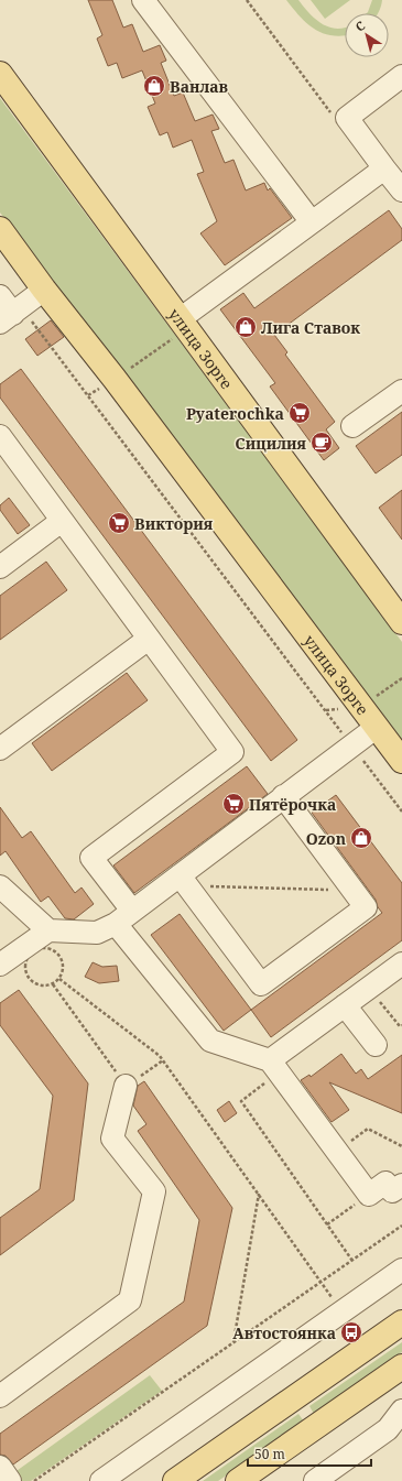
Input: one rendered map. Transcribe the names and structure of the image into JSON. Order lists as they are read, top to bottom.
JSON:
{
  "streets": {
    "main road": ["улица Зорге"]
  },
  "places": {
    "shop": ["Ванлав", "Лига Ставок", "Ozon"],
    "supermarket": ["Pyaterochka", "Виктория", "Пятёрочка"],
    "cafe": ["Сицилия"],
    "bus stop": ["Автостоянка"]
  },
  "scale_bar": "50 m",
  "north": "top left"
}
